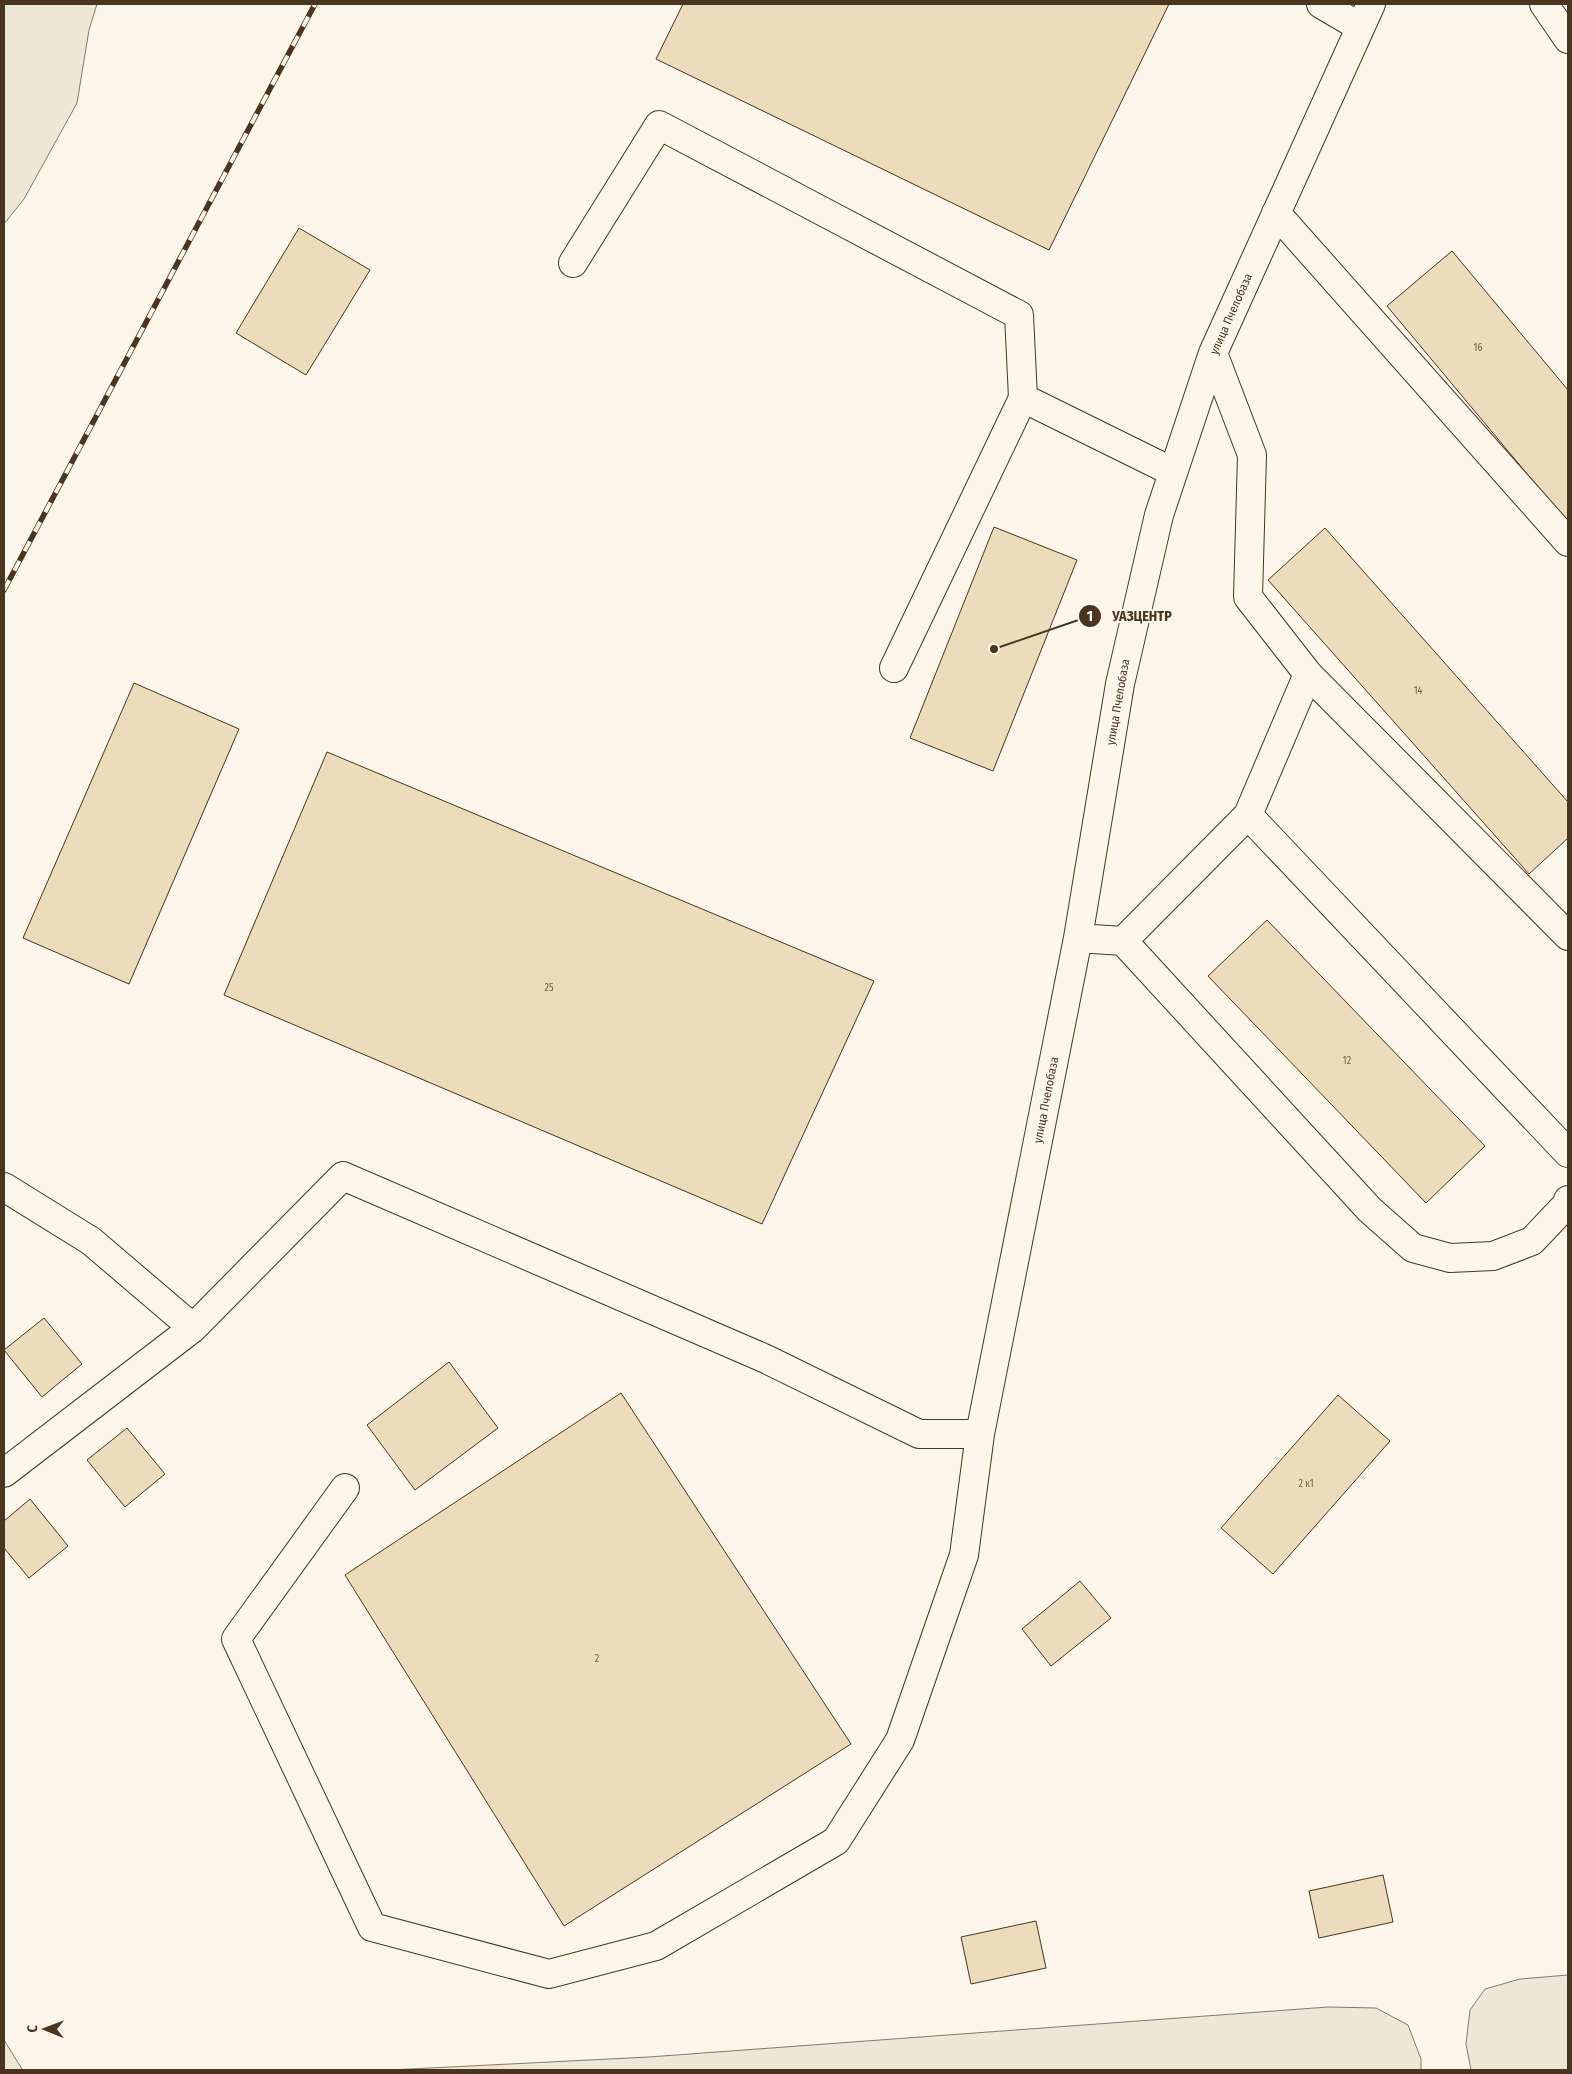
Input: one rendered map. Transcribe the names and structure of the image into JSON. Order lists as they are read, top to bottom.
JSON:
{
  "streets": {
    "street": ["улица Пчелобаза"]
  },
  "places": ["УАЗЦЕНТР"],
  "house_numbers": [
    "16",
    "14",
    "25",
    "12",
    "2 к1",
    "2"
  ],
  "north": "left"
}
